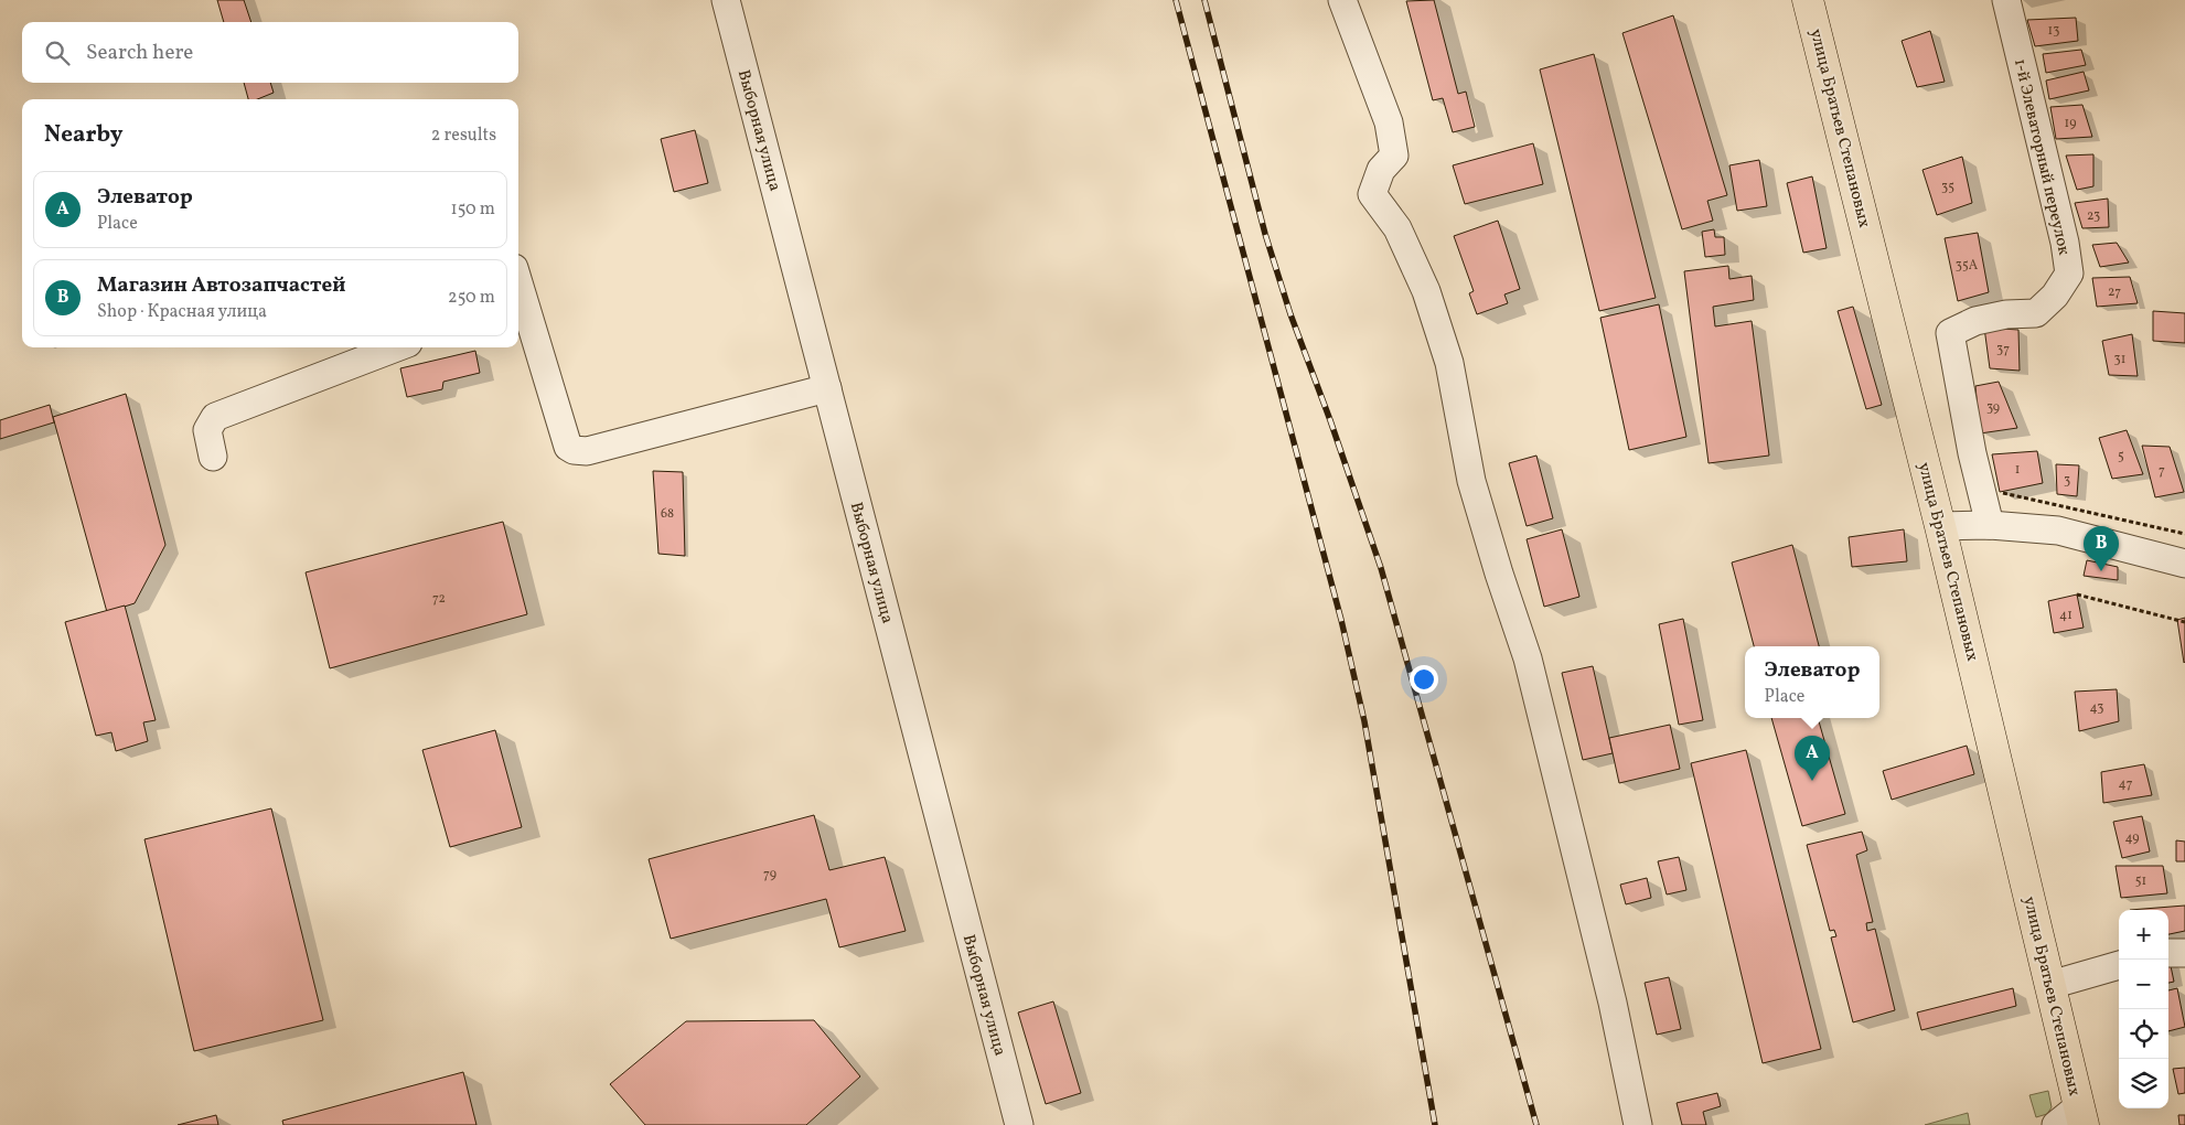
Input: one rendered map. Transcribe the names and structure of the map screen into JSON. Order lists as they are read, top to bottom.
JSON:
{
  "streets": {
    "main road": ["улица Братьев Степановых"],
    "street": ["Выборная улица", "1-й Элеваторный переулок"]
  },
  "house_numbers": [
    "13",
    "19",
    "35",
    "23",
    "35А",
    "27",
    "37",
    "31",
    "39",
    "5",
    "1",
    "7",
    "3",
    "68",
    "72",
    "41",
    "43",
    "47",
    "49",
    "79",
    "51"
  ],
  "page": {
    "search": "Search here",
    "heading": ["Nearby", "2 results"],
    "list": [
      {
        "mark": "A",
        "name": "Элеватор",
        "note": "Place",
        "value": "150 m"
      },
      {
        "mark": "B",
        "name": "Магазин Автозапчастей",
        "note": "Shop · Красная улица",
        "value": "250 m"
      }
    ],
    "pins": ["B", "A"],
    "popup": ["Элеватор", "Place"],
    "map_buttons": ["+", "−"]
  }
}
